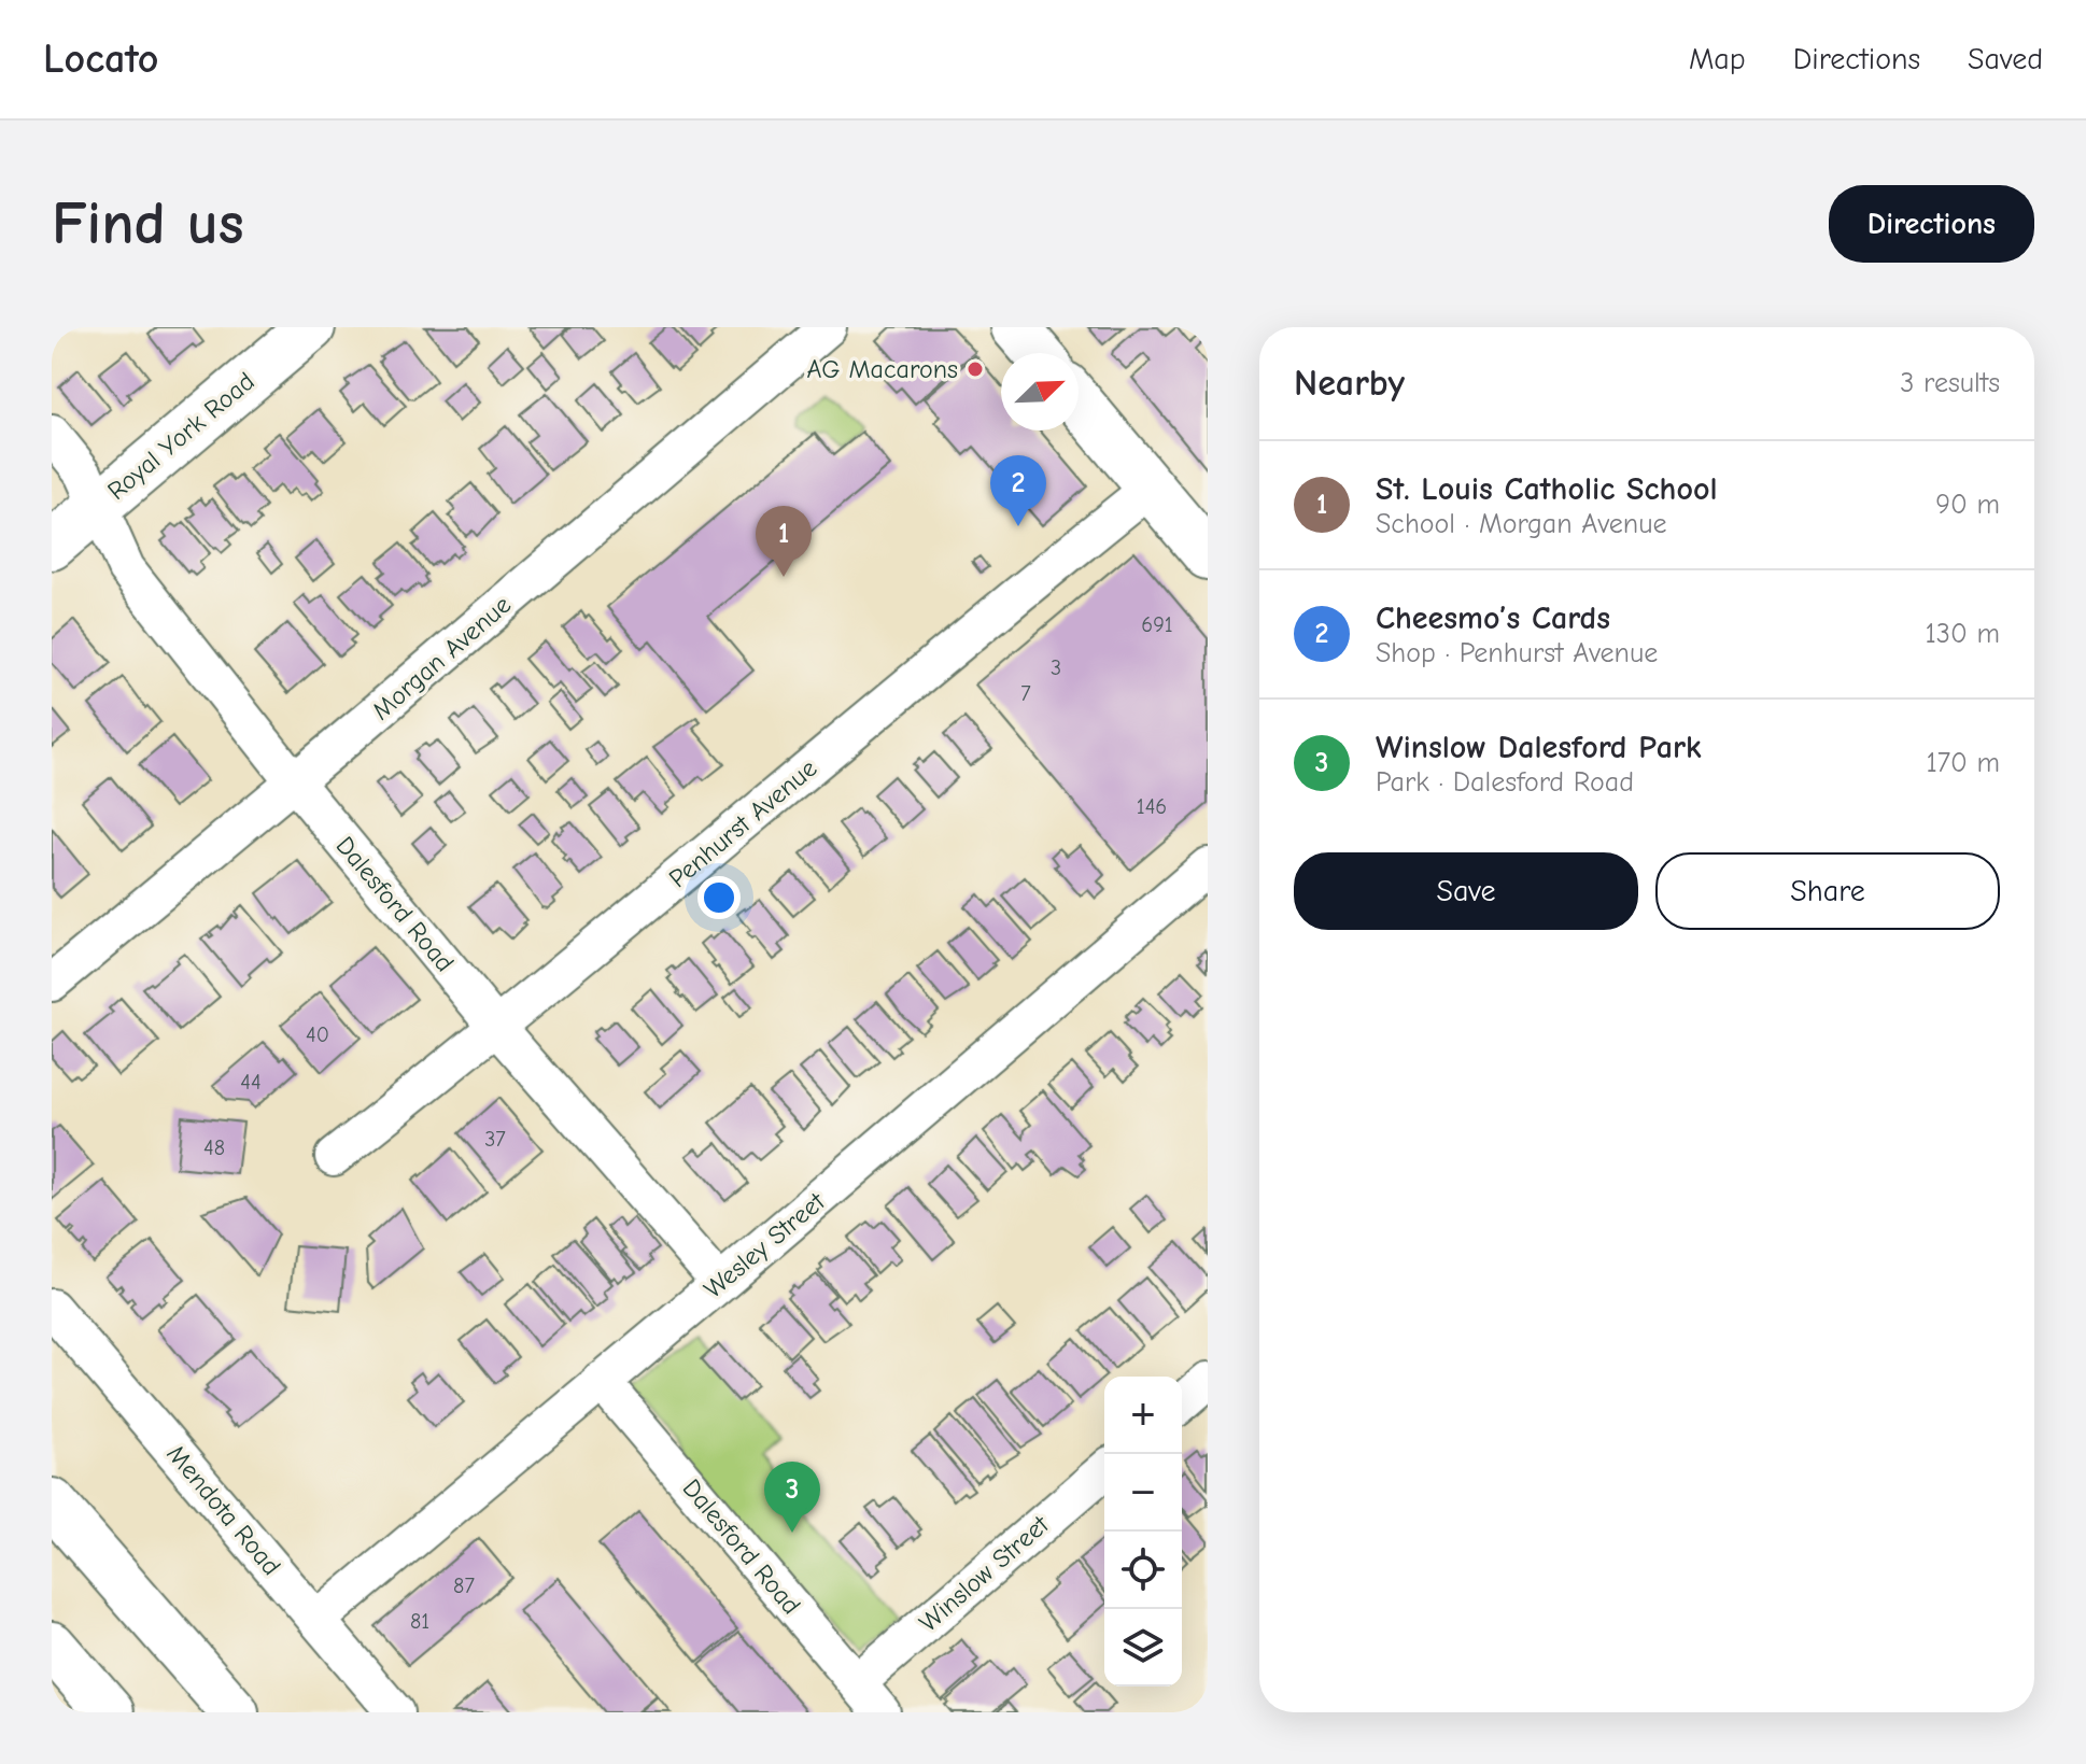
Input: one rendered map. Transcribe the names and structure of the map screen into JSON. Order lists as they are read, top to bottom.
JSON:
{
  "streets": {
    "main road": ["Royal York Road"],
    "street": [
      "Morgan Avenue",
      "Penhurst Avenue",
      "Dalesford Road",
      "Wesley Street",
      "Mendota Road",
      "Winslow Street"
    ]
  },
  "crossings": [
    ["Royal York Road", "Dalesford Road"],
    ["Morgan Avenue", "Dalesford Road"],
    ["Penhurst Avenue", "Dalesford Road"],
    ["Dalesford Road", "Wesley Street"],
    ["Dalesford Road", "Winslow Street"],
    ["Wesley Street", "Mendota Road"]
  ],
  "places": ["AG Macarons"],
  "house_numbers": [
    "691",
    "3",
    "7",
    "146",
    "40",
    "44",
    "37",
    "48",
    "87",
    "81"
  ],
  "north": "top right",
  "page": {
    "header": "Locato",
    "nav": ["Map", "Directions", "Saved"],
    "buttons": [
      "Directions",
      ["Save", "Share"]
    ],
    "title": "Find us",
    "heading": ["Nearby", "3 results"],
    "list": [
      {
        "mark": "1",
        "name": "St. Louis Catholic School",
        "note": "School · Morgan Avenue",
        "value": "90 m"
      },
      {
        "mark": "2",
        "name": "Cheesmo’s Cards",
        "note": "Shop · Penhurst Avenue",
        "value": "130 m"
      },
      {
        "mark": "3",
        "name": "Winslow Dalesford Park",
        "note": "Park · Dalesford Road",
        "value": "170 m"
      }
    ],
    "pins": ["2", "1", "3"],
    "map_buttons": ["+", "−"]
  }
}
